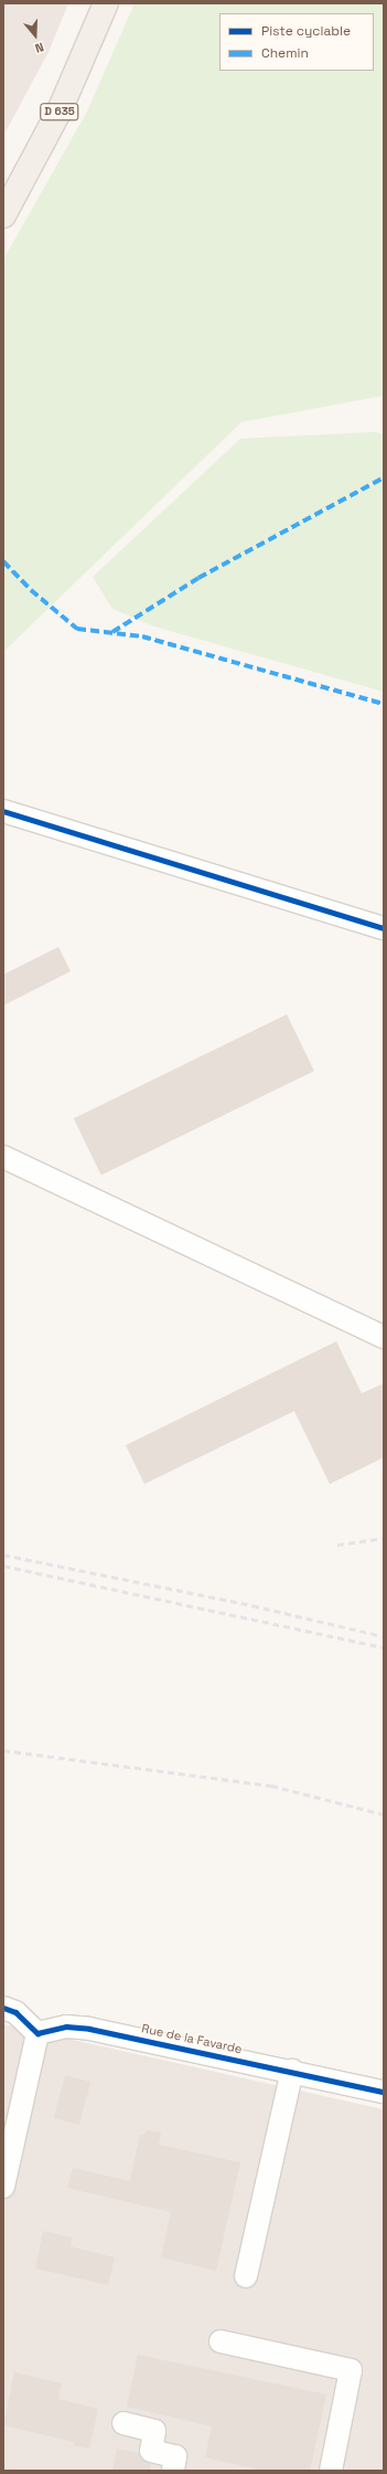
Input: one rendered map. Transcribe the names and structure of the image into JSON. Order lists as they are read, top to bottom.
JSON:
{
  "streets": {
    "main road": ["D 635"],
    "street": ["Rue de la Favarde"]
  },
  "legend": ["Piste cyclable", "Chemin"],
  "north": "bottom"
}
